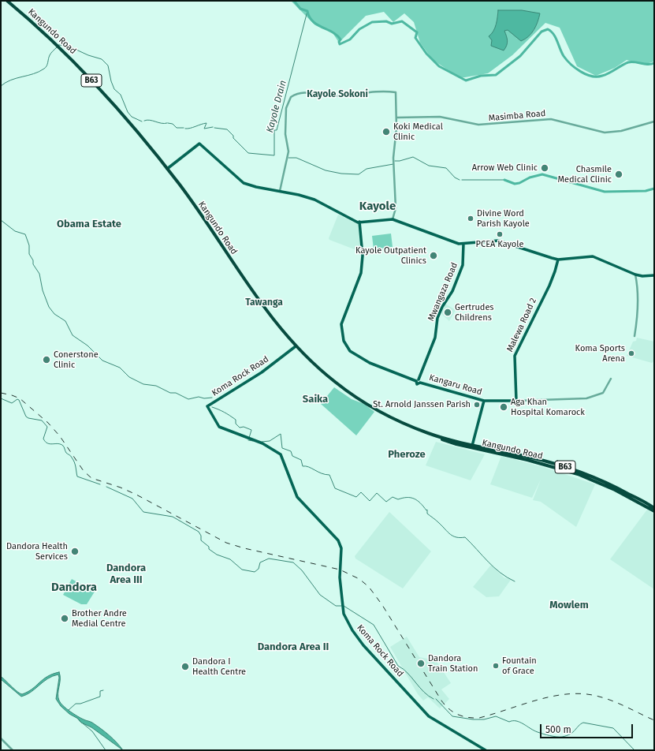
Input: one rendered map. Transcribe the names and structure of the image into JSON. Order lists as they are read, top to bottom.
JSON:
{
  "streets": {
    "highway": ["Kangundo Road", "B63"],
    "main road": [
      "Mwangaza Road",
      "Malewa Road 2",
      "Koma Rock Road",
      "Kangaru Road"
    ],
    "street": ["Masimba Road"]
  },
  "crossings": [
    ["Kangundo Road", "Koma Rock Road"],
    ["Mwangaza Road", "Kangaru Road"],
    ["Malewa Road 2", "Kangaru Road"]
  ],
  "districts": [
    "Kayole Sokoni",
    "Kayole",
    "Obama Estate",
    "Tawanga",
    "Saika",
    "Pheroze",
    "Dandora Area III",
    "Dandora",
    "Mowlem",
    "Dandora Area II"
  ],
  "water": ["Kayole Drain"],
  "places": [
    "Koki Medical Clinic",
    "Arrow Web Clinic",
    "Chasmile Medical Clinic",
    "Divine Word Parish Kayole",
    "PCEA Kayole",
    "Kayole Outpatient Clinics",
    "Gertrudes Childrens",
    "Koma Sports Arena",
    "Conerstone Clinic",
    "St. Arnold Janssen Parish",
    "Aga Khan Hospital Komarock",
    "Dandora Health Services",
    "Brother Andre Medial Centre",
    "Dandora Train Station",
    "Fountain of Grace",
    "Dandora I Health Centre"
  ],
  "scale_bar": "500 m"
}
